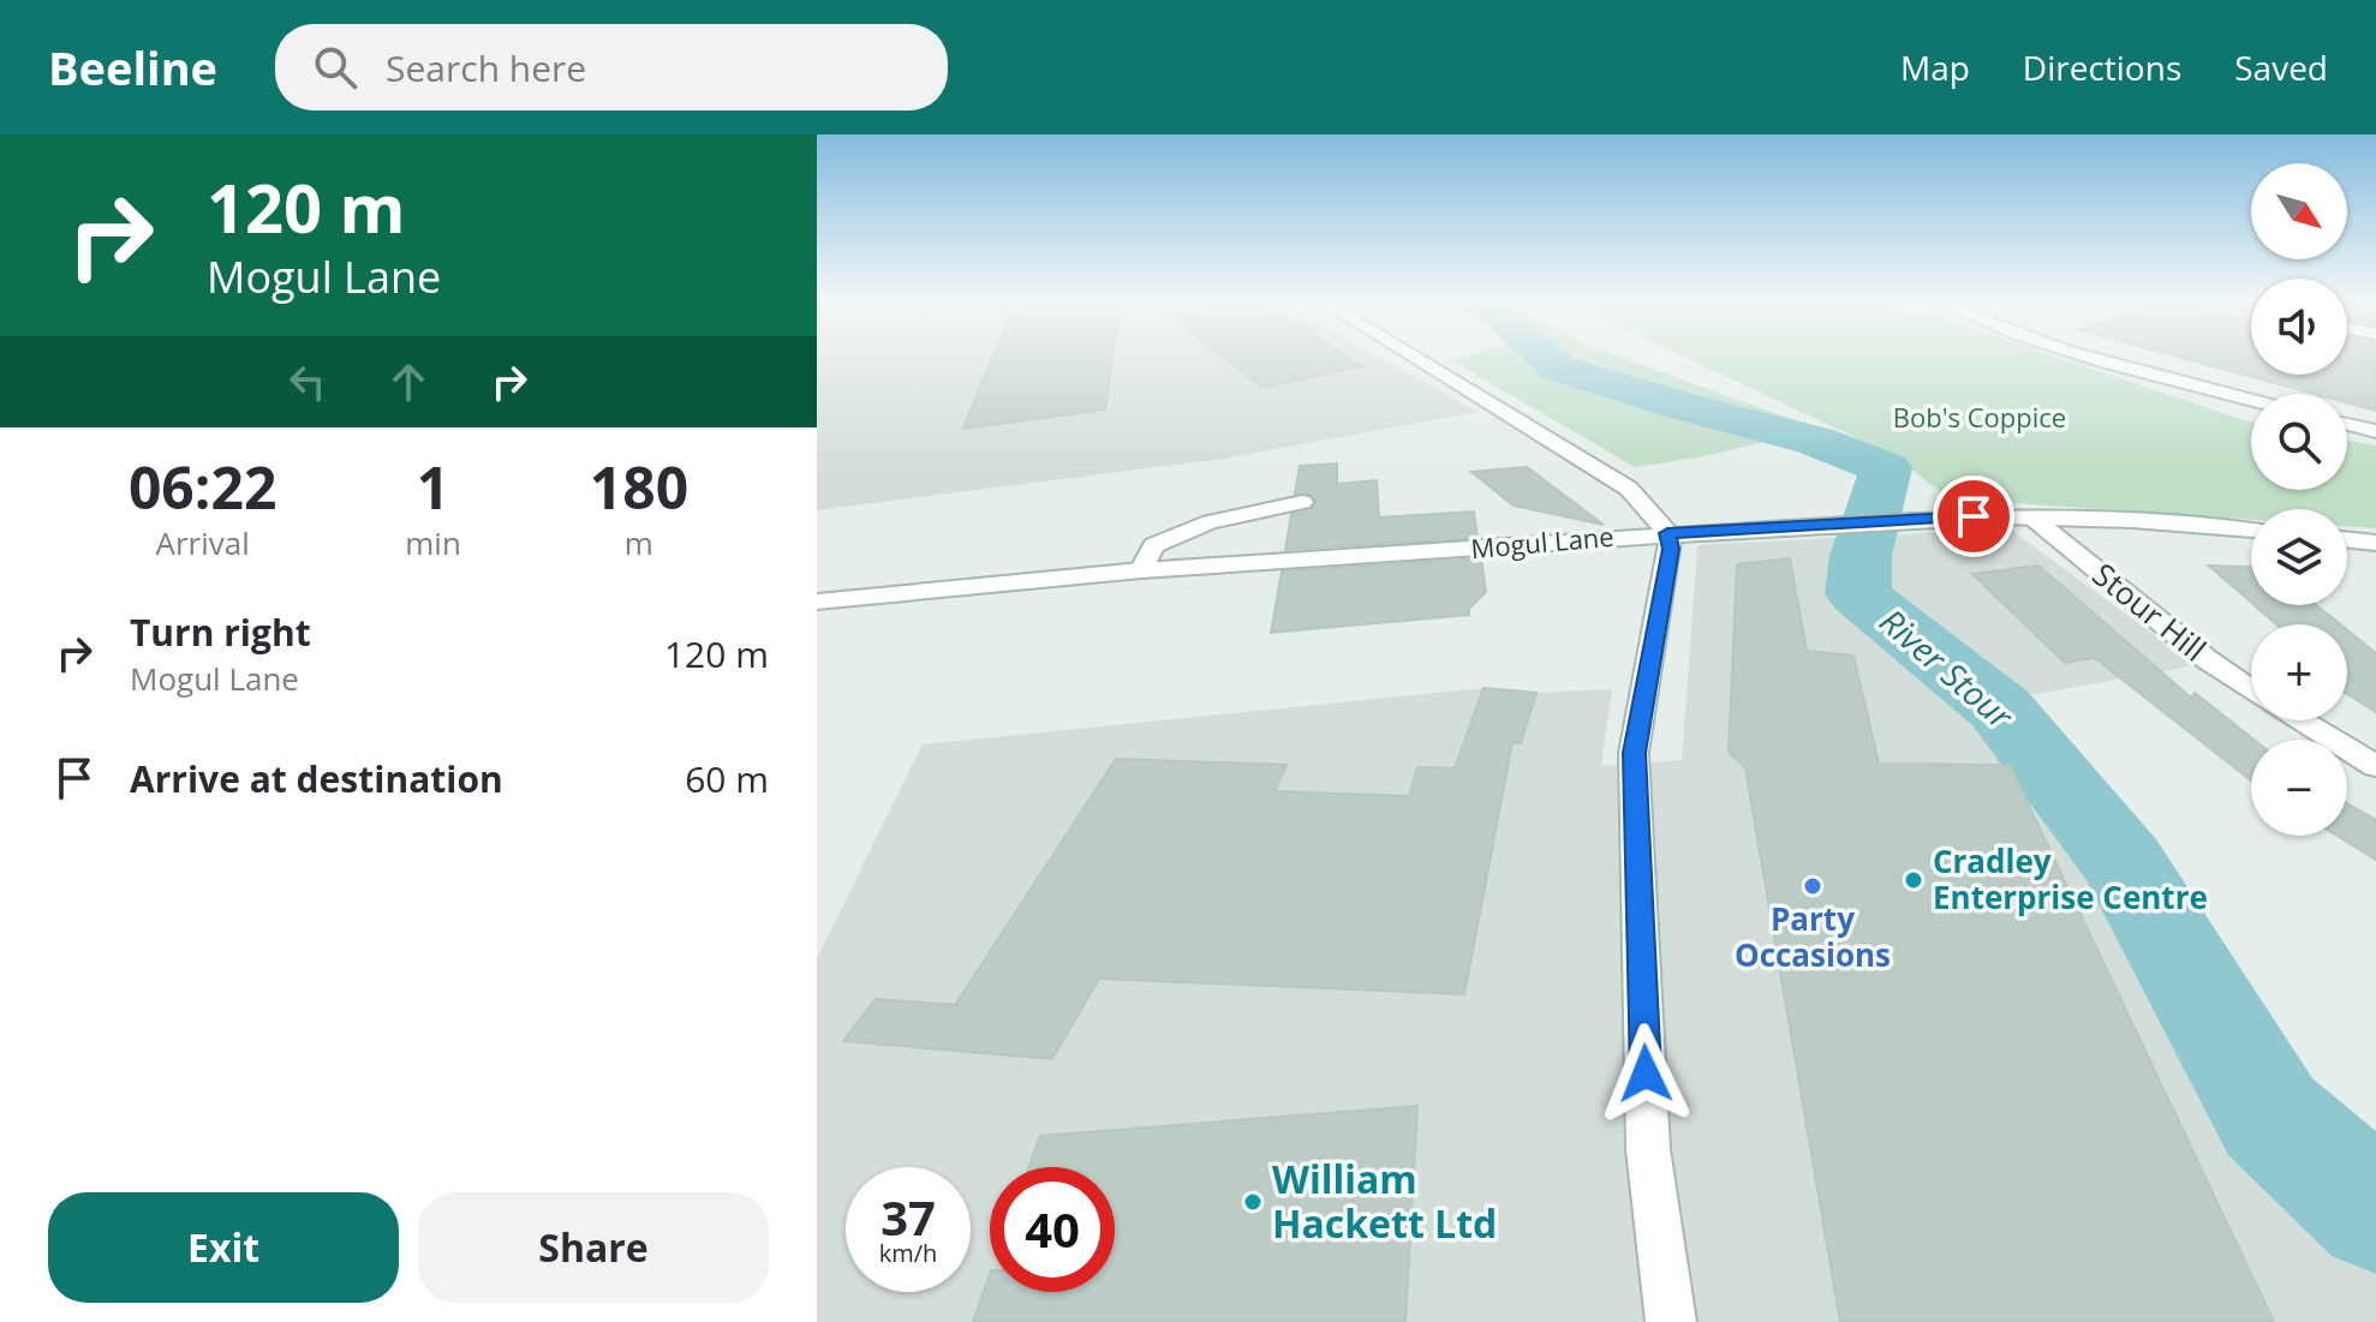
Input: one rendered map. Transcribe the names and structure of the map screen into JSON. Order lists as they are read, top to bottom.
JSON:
{
  "streets": {
    "street": ["Mogul Lane", "Stour Hill"]
  },
  "crossings": [
    ["Mogul Lane", "Stour Hill"]
  ],
  "water": ["River Stour"],
  "parks": ["Bob's Coppice"],
  "places": ["Cradley Enterprise Centre", "Party Occasions", "William Hackett Ltd"],
  "north": "bottom right",
  "page": {
    "header": "Beeline",
    "search": "Search here",
    "nav": ["Map", "Directions", "Saved"],
    "turn": ["120 m", "Mogul Lane"],
    "map_buttons": ["+", "−"],
    "eta": [
      "06:22",
      "Arrival",
      "1",
      "min",
      "180",
      "m"
    ],
    "list": [
      {
        "name": "Turn right",
        "note": "Mogul Lane",
        "value": "120 m"
      },
      {
        "name": "Arrive at destination",
        "value": "60 m"
      }
    ],
    "speed": "37 km/h",
    "limit": "40",
    "buttons": ["Exit", "Share"]
  }
}
